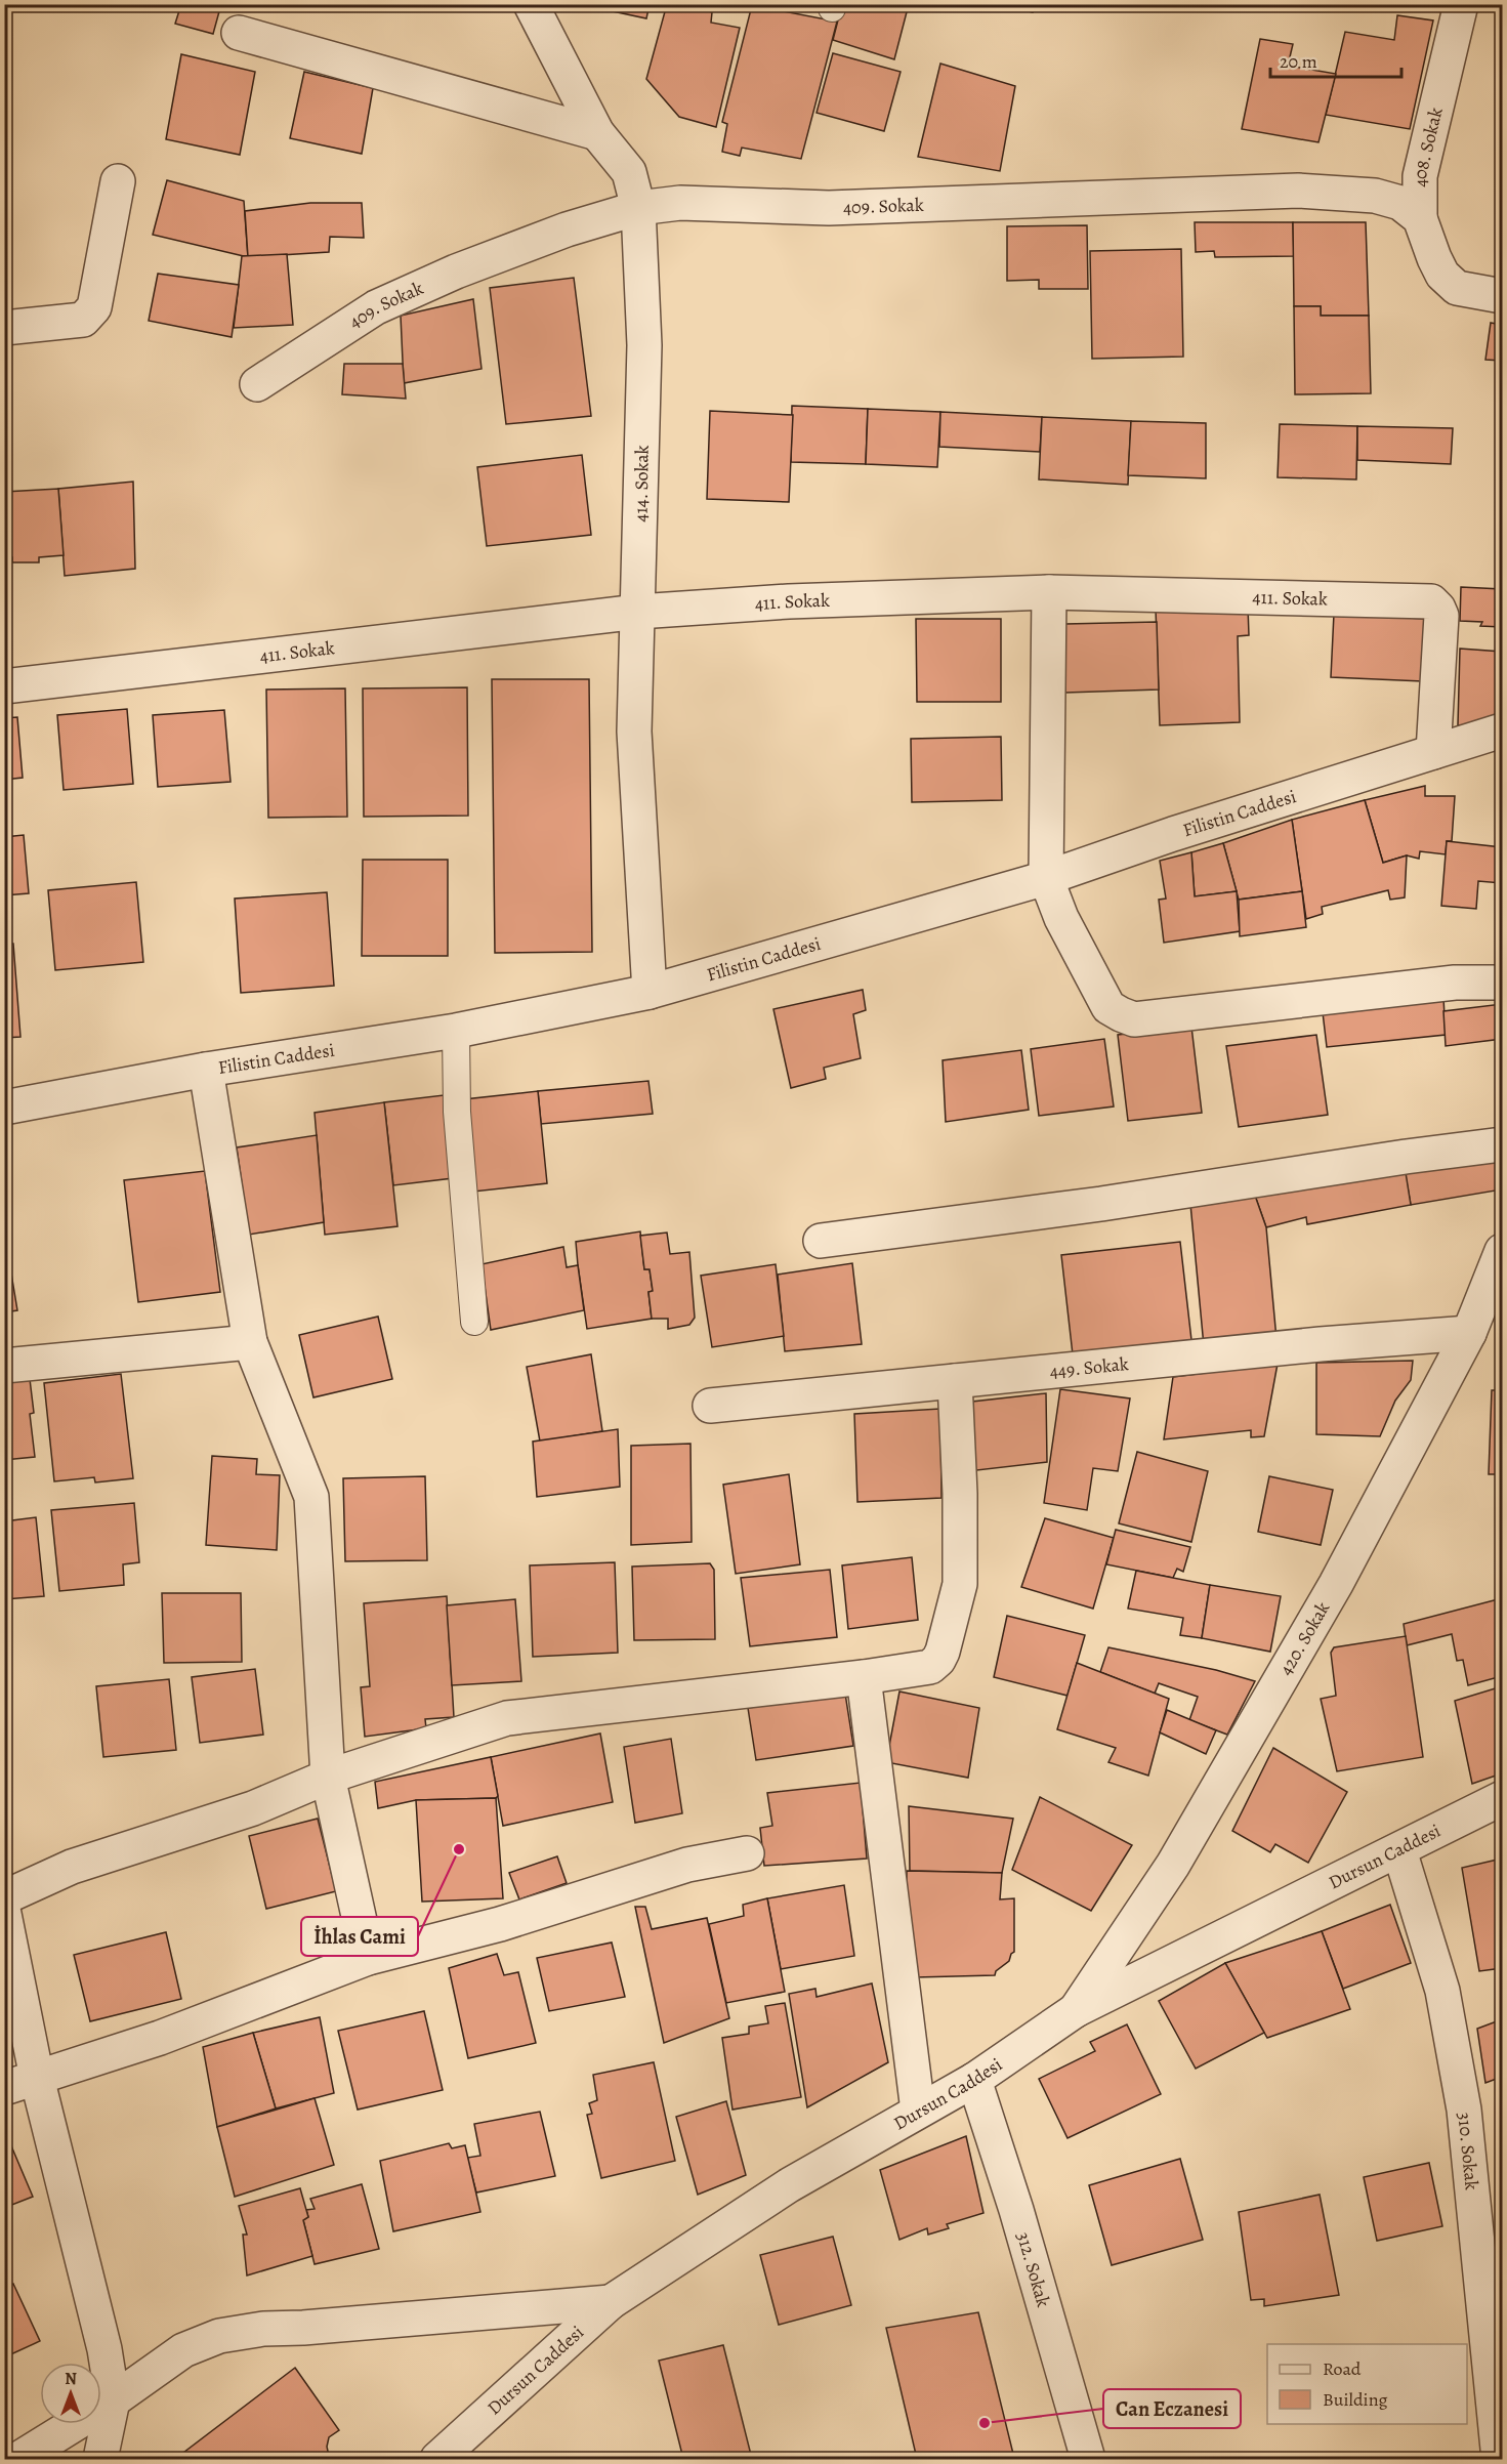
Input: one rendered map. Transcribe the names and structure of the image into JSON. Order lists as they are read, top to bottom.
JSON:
{
  "streets": {
    "street": [
      "408. Sokak",
      "409. Sokak",
      "414. Sokak",
      "411. Sokak",
      "Filistin Caddesi",
      "449. Sokak",
      "420. Sokak",
      "Dursun Caddesi",
      "310. Sokak",
      "312. Sokak"
    ]
  },
  "crossings": [
    ["408. Sokak", "409. Sokak"],
    ["409. Sokak", "414. Sokak"],
    ["414. Sokak", "411. Sokak"],
    ["414. Sokak", "Filistin Caddesi"],
    ["411. Sokak", "Filistin Caddesi"],
    ["449. Sokak", "420. Sokak"],
    ["420. Sokak", "Dursun Caddesi"],
    ["Dursun Caddesi", "310. Sokak"],
    ["Dursun Caddesi", "312. Sokak"]
  ],
  "places": ["İhlas Cami", "Can Eczanesi"],
  "legend": ["Road", "Building"],
  "scale_bar": "20 m",
  "north": "top"
}
